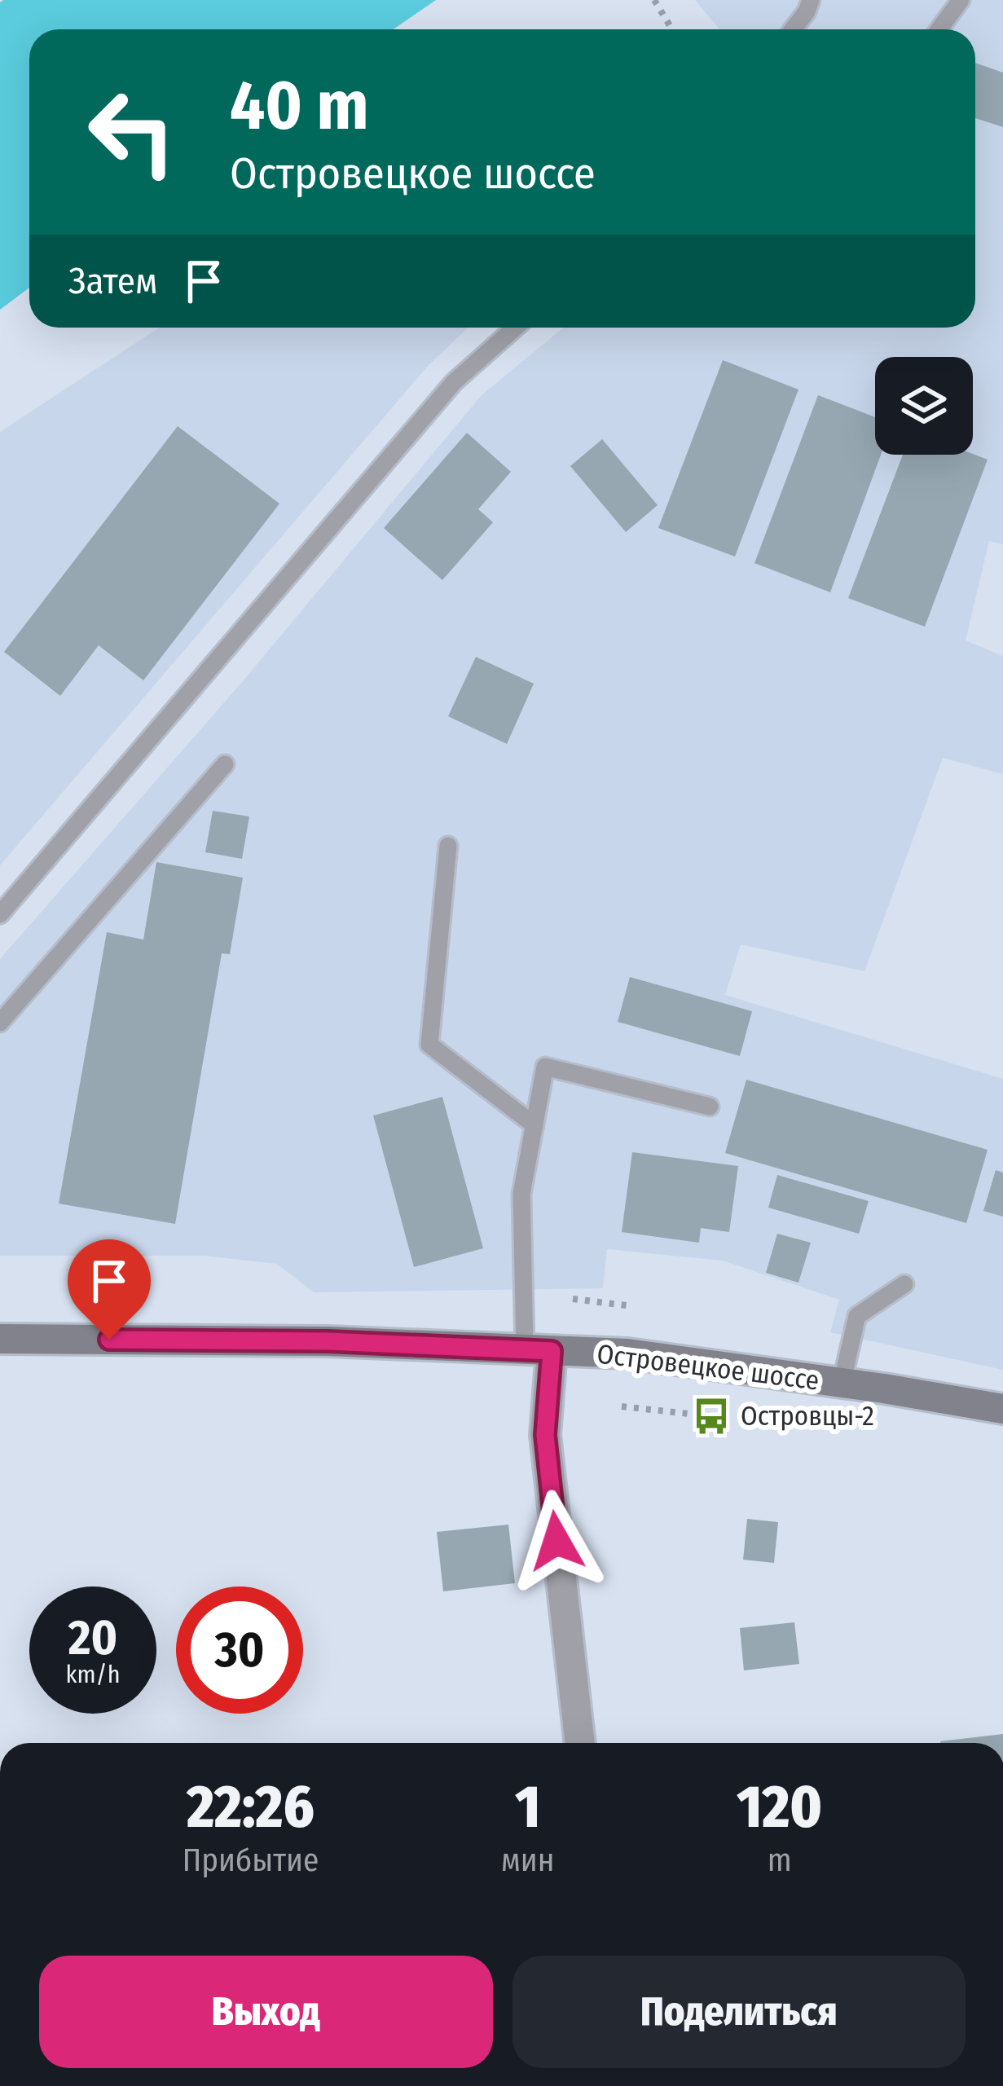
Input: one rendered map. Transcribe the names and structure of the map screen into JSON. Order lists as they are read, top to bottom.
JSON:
{
  "streets": {
    "main road": ["Островецкое шоссе"]
  },
  "places": {
    "bus stop": ["Островцы-2"]
  },
  "page": {
    "turn": ["40 m", "Островецкое шоссе"],
    "then": "Затем",
    "speed": "20 km/h",
    "limit": "30",
    "eta": [
      "22:26",
      "Прибытие",
      "1",
      "мин",
      "120",
      "m"
    ],
    "buttons": ["Выход", "Поделиться"]
  }
}
